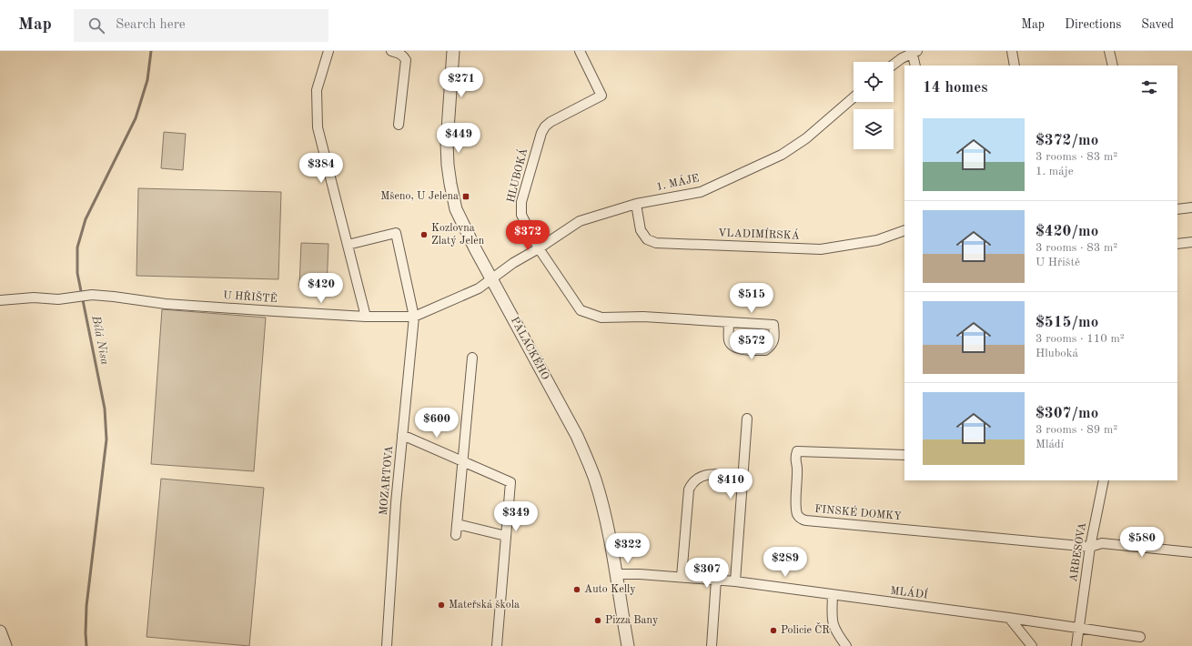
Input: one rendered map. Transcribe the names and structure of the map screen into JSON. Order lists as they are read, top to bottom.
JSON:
{
  "streets": {
    "street": [
      "HLUBOKÁ",
      "1. MÁJE",
      "VLADIMÍRSKÁ",
      "U HŘIŠTĚ",
      "PALACKÉHO",
      "MOZARTOVA",
      "FINSKÉ DOMKY",
      "ARBESOVA",
      "MLÁDÍ"
    ]
  },
  "crossings": [
    ["HLUBOKÁ", "1. MÁJE"],
    ["1. MÁJE", "VLADIMÍRSKÁ"],
    ["1. MÁJE", "U HŘIŠTĚ"],
    ["1. MÁJE", "PALACKÉHO"],
    ["U HŘIŠTĚ", "PALACKÉHO"],
    ["U HŘIŠTĚ", "MOZARTOVA"],
    ["PALACKÉHO", "MLÁDÍ"],
    ["FINSKÉ DOMKY", "ARBESOVA"],
    ["ARBESOVA", "MLÁDÍ"]
  ],
  "water": ["Bílá Nisa"],
  "places": {
    "transit": ["Mšeno, U Jelena"],
    "other": [
      "Kozlovna Zlatý Jelen",
      "Auto Kelly",
      "Mateřská škola",
      "Pizza Bany",
      "Policie ČR"
    ]
  },
  "page": {
    "header": "Map",
    "search": "Search here",
    "nav": ["Map", "Directions", "Saved"],
    "heading": "14 homes",
    "price": [
      "$271",
      "$449",
      "$384",
      "$372",
      "$420",
      "$515",
      "$572",
      "$600",
      "$410",
      "$349",
      "$580",
      "$322",
      "$289",
      "$307"
    ],
    "list": [
      {
        "name": "$372/mo",
        "note": "3 rooms · 83 m² · 1. máje"
      },
      {
        "name": "$420/mo",
        "note": "3 rooms · 83 m² · U Hřiště"
      },
      {
        "name": "$515/mo",
        "note": "3 rooms · 110 m² · Hluboká"
      },
      {
        "name": "$307/mo",
        "note": "3 rooms · 89 m² · Mládí"
      }
    ]
  }
}
